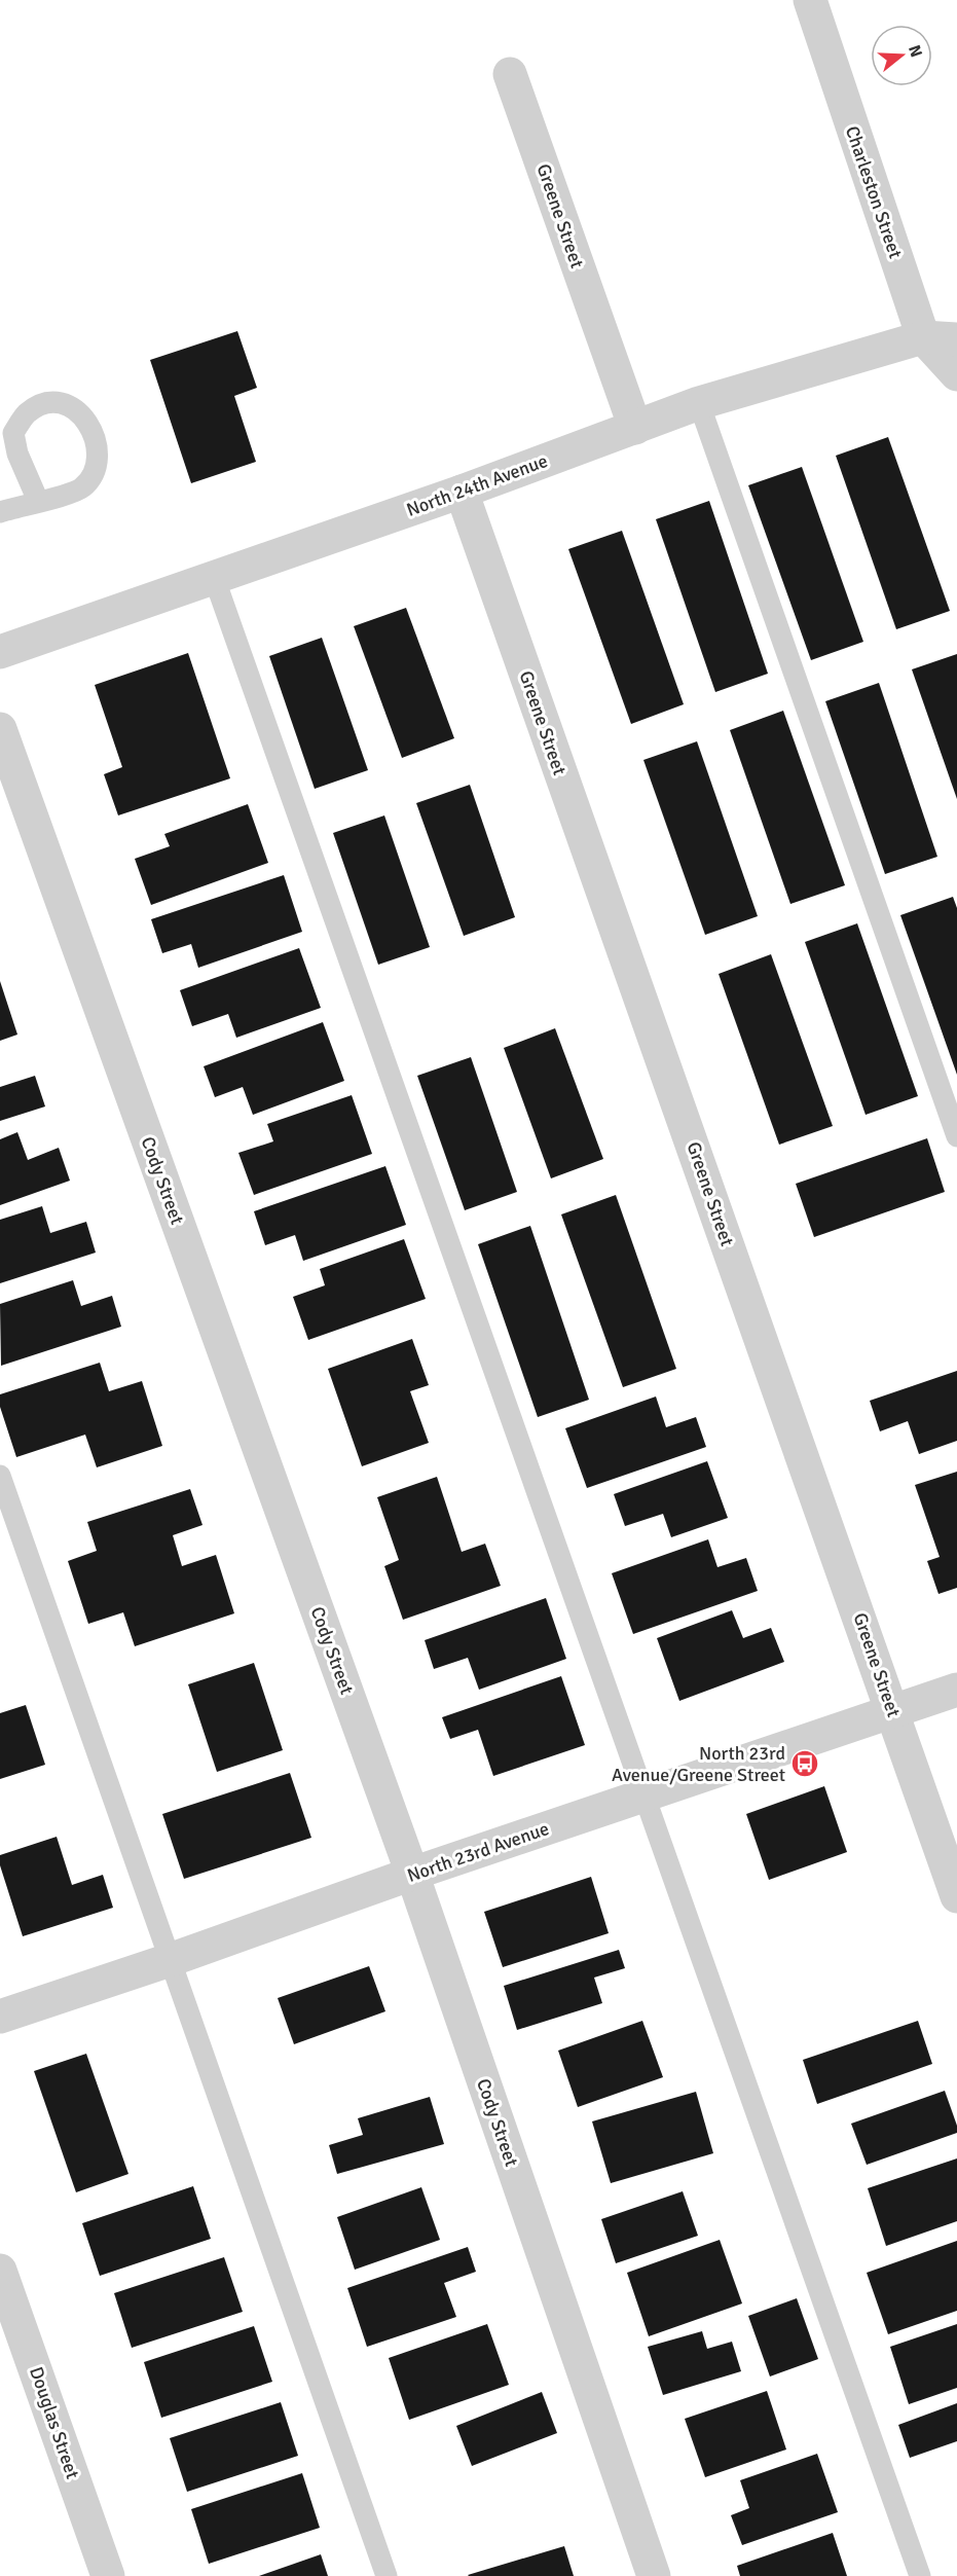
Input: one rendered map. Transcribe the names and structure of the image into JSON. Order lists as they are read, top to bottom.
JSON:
{
  "streets": {
    "street": [
      "Charleston Street",
      "Greene Street",
      "North 24th Avenue",
      "Cody Street",
      "North 23rd Avenue",
      "Douglas Street"
    ]
  },
  "crossings": [
    ["Charleston Street", "North 24th Avenue"],
    ["Greene Street", "North 24th Avenue"],
    ["Greene Street", "North 23rd Avenue"],
    ["Cody Street", "North 23rd Avenue"]
  ],
  "places": {
    "bus stop": ["North 23rd Avenue/Greene Street"]
  },
  "north": "right"
}
